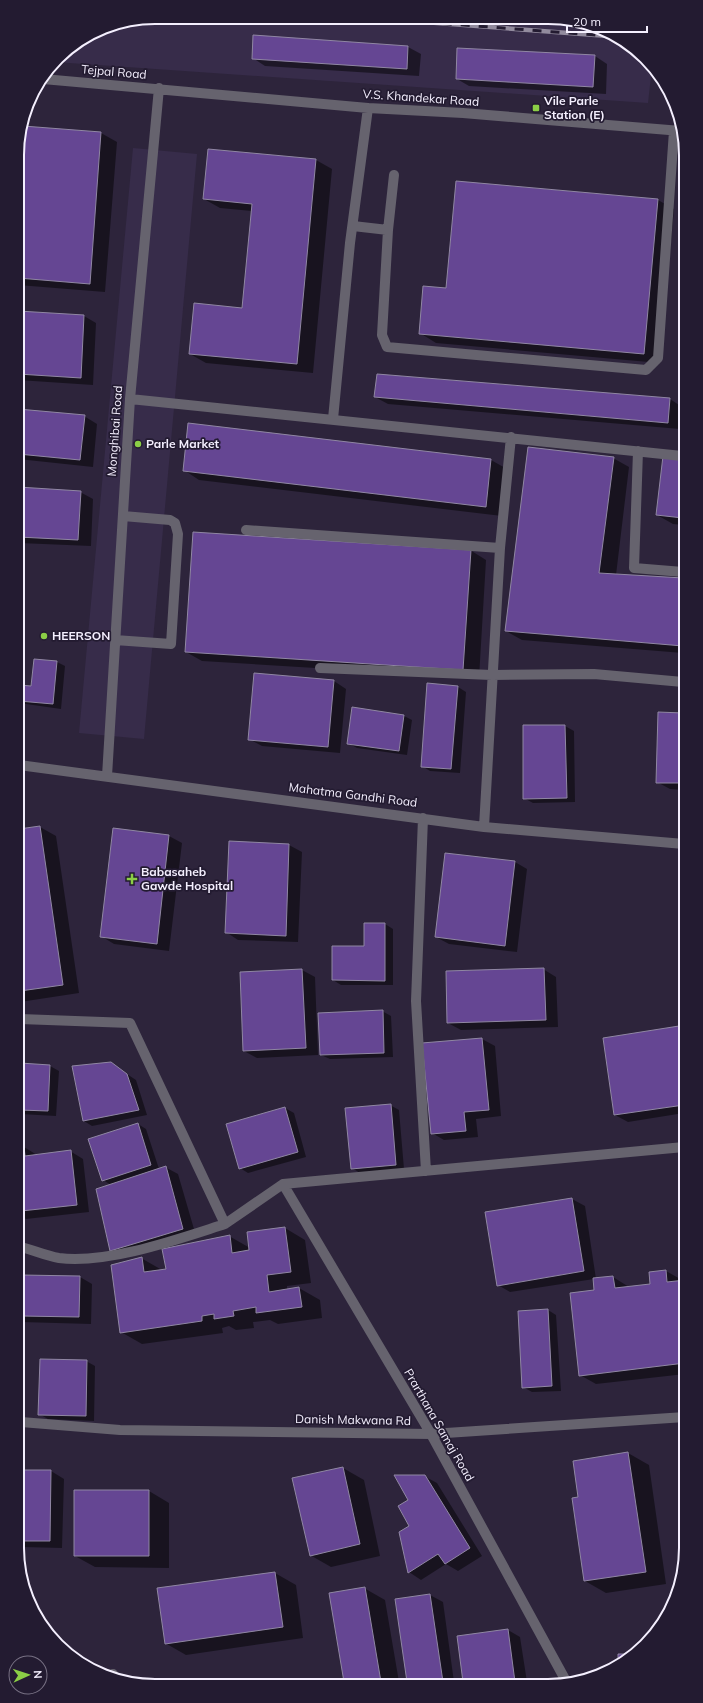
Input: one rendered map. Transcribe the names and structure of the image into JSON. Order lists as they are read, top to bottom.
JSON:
{
  "streets": {
    "street": [
      "Tejpal Road",
      "V.S. Khandekar Road",
      "Monghibai Road",
      "Mahatma Gandhi Road",
      "Danish Makwana Rd",
      "Prarthana Samaj Road"
    ]
  },
  "crossings": [
    ["Tejpal Road", "V.S. Khandekar Road"],
    ["Tejpal Road", "Monghibai Road"],
    ["V.S. Khandekar Road", "Monghibai Road"],
    ["Monghibai Road", "Mahatma Gandhi Road"],
    ["Danish Makwana Rd", "Prarthana Samaj Road"]
  ],
  "places": {
    "transit": ["Vile Parle Station (E)"],
    "other": ["Parle Market", "HEERSON"],
    "health": ["Babasaheb Gawde Hospital"]
  },
  "scale_bar": "20 m",
  "north": "right"
}
